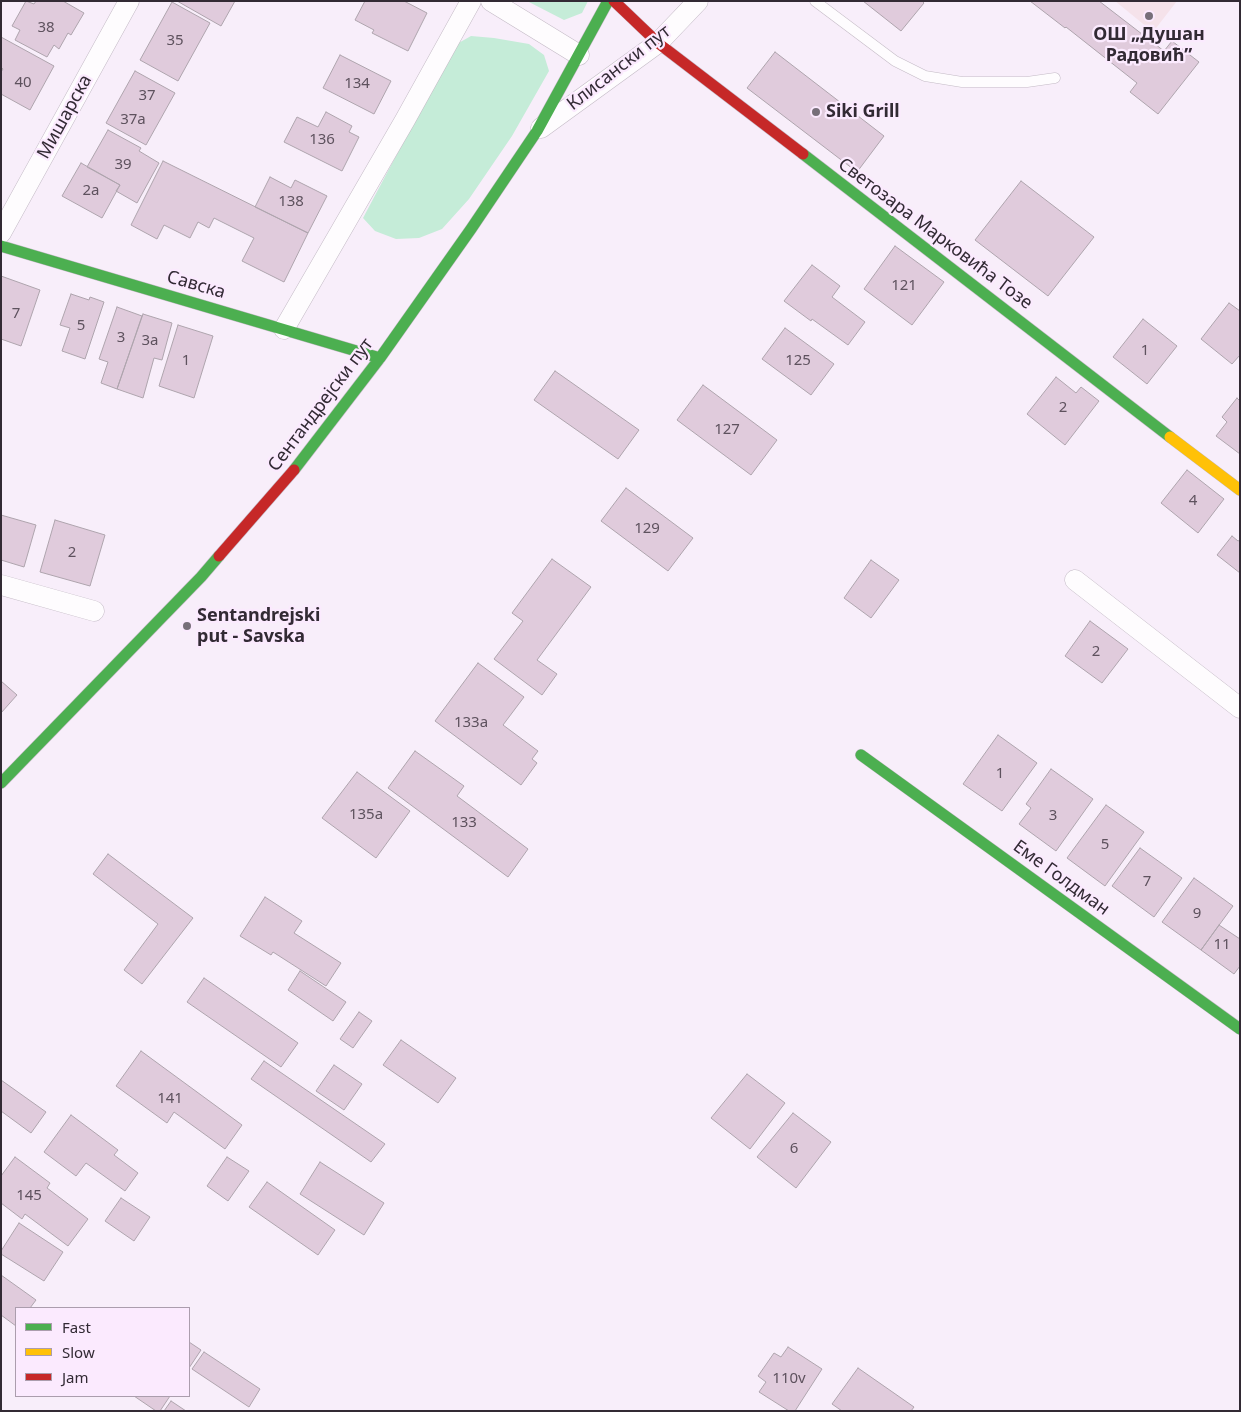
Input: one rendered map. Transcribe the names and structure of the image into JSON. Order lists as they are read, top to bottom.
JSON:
{
  "streets": {
    "street": [
      "Клисански пут",
      "Мишарска",
      "Светозара Марковића Тозе",
      "Савска",
      "Сентандрејски пут",
      "Еме Голдман"
    ]
  },
  "crossings": [
    ["Клисански пут", "Светозара Марковића Тозе"],
    ["Клисански пут", "Сентандрејски пут"],
    ["Савска", "Сентандрејски пут"]
  ],
  "places": ["ОШ „Душан Радовић”", "Siki Grill", "Sentandrejski put - Savska"],
  "house_numbers": [
    "38",
    "35",
    "40",
    "134",
    "37",
    "37a",
    "136",
    "39",
    "2a",
    "138",
    "121",
    "7",
    "5",
    "3",
    "3a",
    "1",
    "1",
    "125",
    "2",
    "127",
    "4",
    "129",
    "2",
    "2",
    "133a",
    "1",
    "135a",
    "3",
    "133",
    "5",
    "7",
    "9",
    "11",
    "141",
    "6",
    "145",
    "110v"
  ],
  "legend": ["Fast", "Slow", "Jam"]
}
